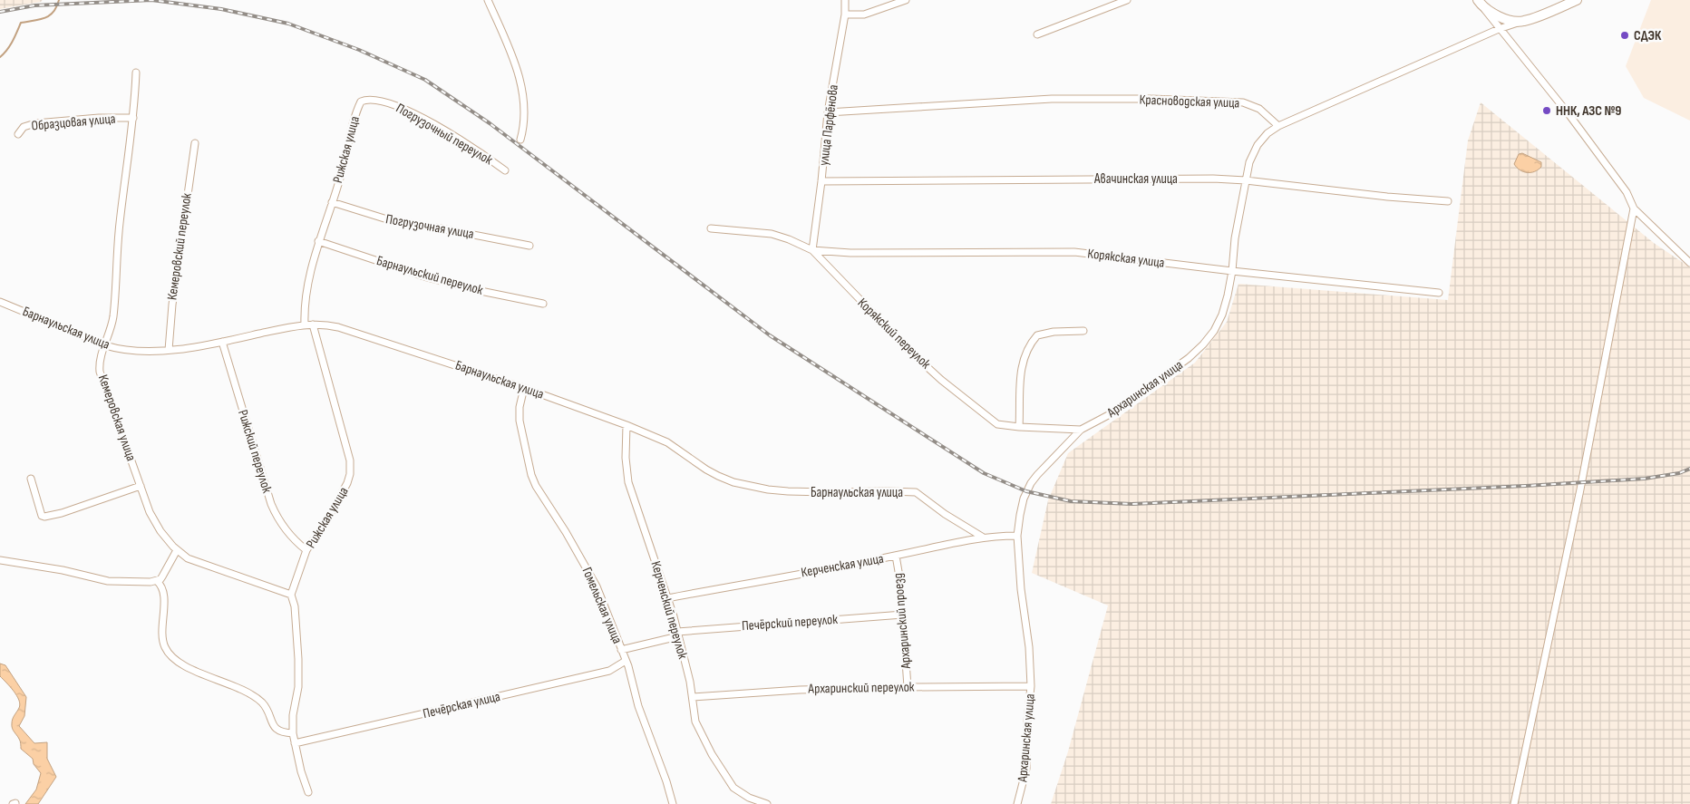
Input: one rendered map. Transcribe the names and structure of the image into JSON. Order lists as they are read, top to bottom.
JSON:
{
  "streets": {
    "street": [
      "Красноводская улица",
      "Образцовая улица",
      "улица Парфёнова",
      "Погрузочный переулок",
      "Рижская улица",
      "Авачинская улица",
      "Погрузочная улица",
      "Кемеровский переулок",
      "Корякская улица",
      "Барнаульский переулок",
      "Барнаульская улица",
      "Корякский переулок",
      "Архаринская улица",
      "Кемеровская улица",
      "Рижский переулок",
      "Керченская улица",
      "Гомельская улица",
      "Керченский переулок",
      "Архаринский проезд",
      "Печёрский переулок",
      "Архаринский переулок",
      "Печёрская улица"
    ]
  },
  "crossings": [
    ["Красноводская улица", "улица Парфёнова"],
    ["Красноводская улица", "Архаринская улица"],
    ["Образцовая улица", "Кемеровская улица"],
    ["улица Парфёнова", "Авачинская улица"],
    ["улица Парфёнова", "Корякская улица"],
    ["улица Парфёнова", "Корякский переулок"],
    ["Погрузочный переулок", "Рижская улица"],
    ["Рижская улица", "Погрузочная улица"],
    ["Рижская улица", "Барнаульский переулок"],
    ["Рижская улица", "Барнаульская улица"],
    ["Рижская улица", "Кемеровская улица"],
    ["Рижская улица", "Рижский переулок"],
    ["Авачинская улица", "Архаринская улица"],
    ["Кемеровский переулок", "Барнаульская улица"],
    ["Корякская улица", "Корякский переулок"],
    ["Корякская улица", "Архаринская улица"],
    ["Барнаульская улица", "Кемеровская улица"],
    ["Барнаульская улица", "Рижский переулок"],
    ["Барнаульская улица", "Керченская улица"],
    ["Барнаульская улица", "Гомельская улица"],
    ["Барнаульская улица", "Керченский переулок"],
    ["Корякский переулок", "Архаринская улица"],
    ["Архаринская улица", "Керченская улица"],
    ["Архаринская улица", "Архаринский переулок"],
    ["Керченская улица", "Керченский переулок"],
    ["Керченская улица", "Архаринский проезд"],
    ["Гомельская улица", "Печёрский переулок"],
    ["Гомельская улица", "Печёрская улица"],
    ["Керченский переулок", "Печёрский переулок"],
    ["Керченский переулок", "Архаринский переулок"],
    ["Архаринский проезд", "Печёрский переулок"],
    ["Архаринский проезд", "Архаринский переулок"]
  ],
  "places": ["СДЭК", "ННК, АЗС №9"]
}
